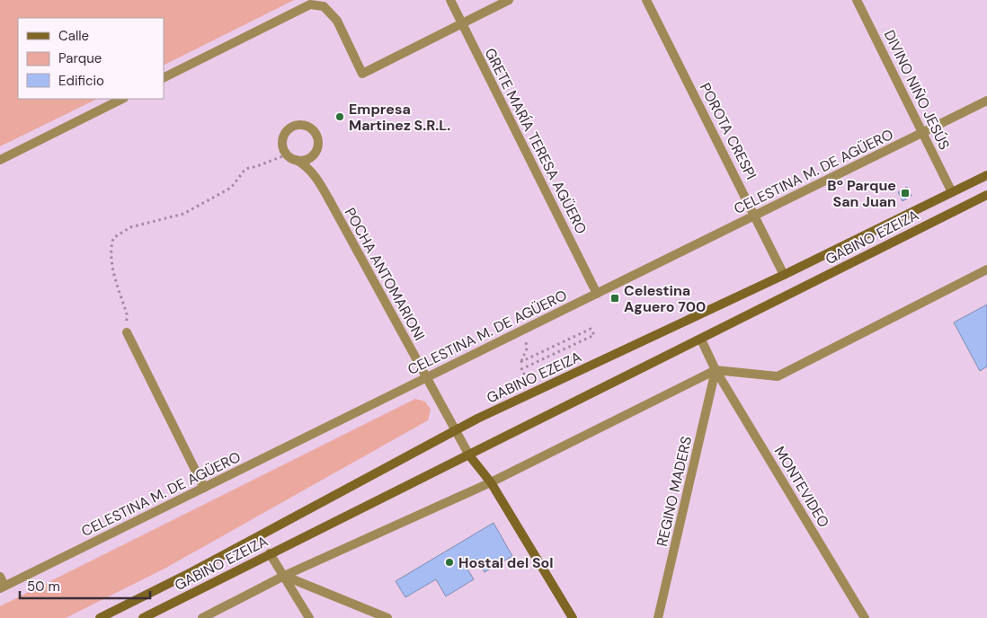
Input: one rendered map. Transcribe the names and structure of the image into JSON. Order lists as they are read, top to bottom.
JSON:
{
  "streets": {
    "main road": ["GABINO EZEIZA"],
    "street": [
      "DIVINO NIÑO JESÚS",
      "POROTA CRESPI",
      "GRETE MARÍA TERESA AGÜERO",
      "CELESTINA M. DE AGÜERO",
      "POCHA ANTOMARIONI",
      "MONTEVIDEO",
      "REGINO MADERS"
    ]
  },
  "crossings": [
    ["DIVINO NIÑO JESÚS", "CELESTINA M. DE AGÜERO"],
    ["DIVINO NIÑO JESÚS", "GABINO EZEIZA"],
    ["POROTA CRESPI", "CELESTINA M. DE AGÜERO"],
    ["POROTA CRESPI", "GABINO EZEIZA"],
    ["GRETE MARÍA TERESA AGÜERO", "CELESTINA M. DE AGÜERO"],
    ["CELESTINA M. DE AGÜERO", "POCHA ANTOMARIONI"],
    ["GABINO EZEIZA", "POCHA ANTOMARIONI"],
    ["GABINO EZEIZA", "MONTEVIDEO"],
    ["MONTEVIDEO", "REGINO MADERS"]
  ],
  "places": {
    "other": ["Empresa Martinez S.R.L.", "Hostal del Sol"],
    "transit": ["Bº Parque San Juan", "Celestina Aguero 700"]
  },
  "legend": ["Calle", "Parque", "Edificio"],
  "scale_bar": "50 m"
}
